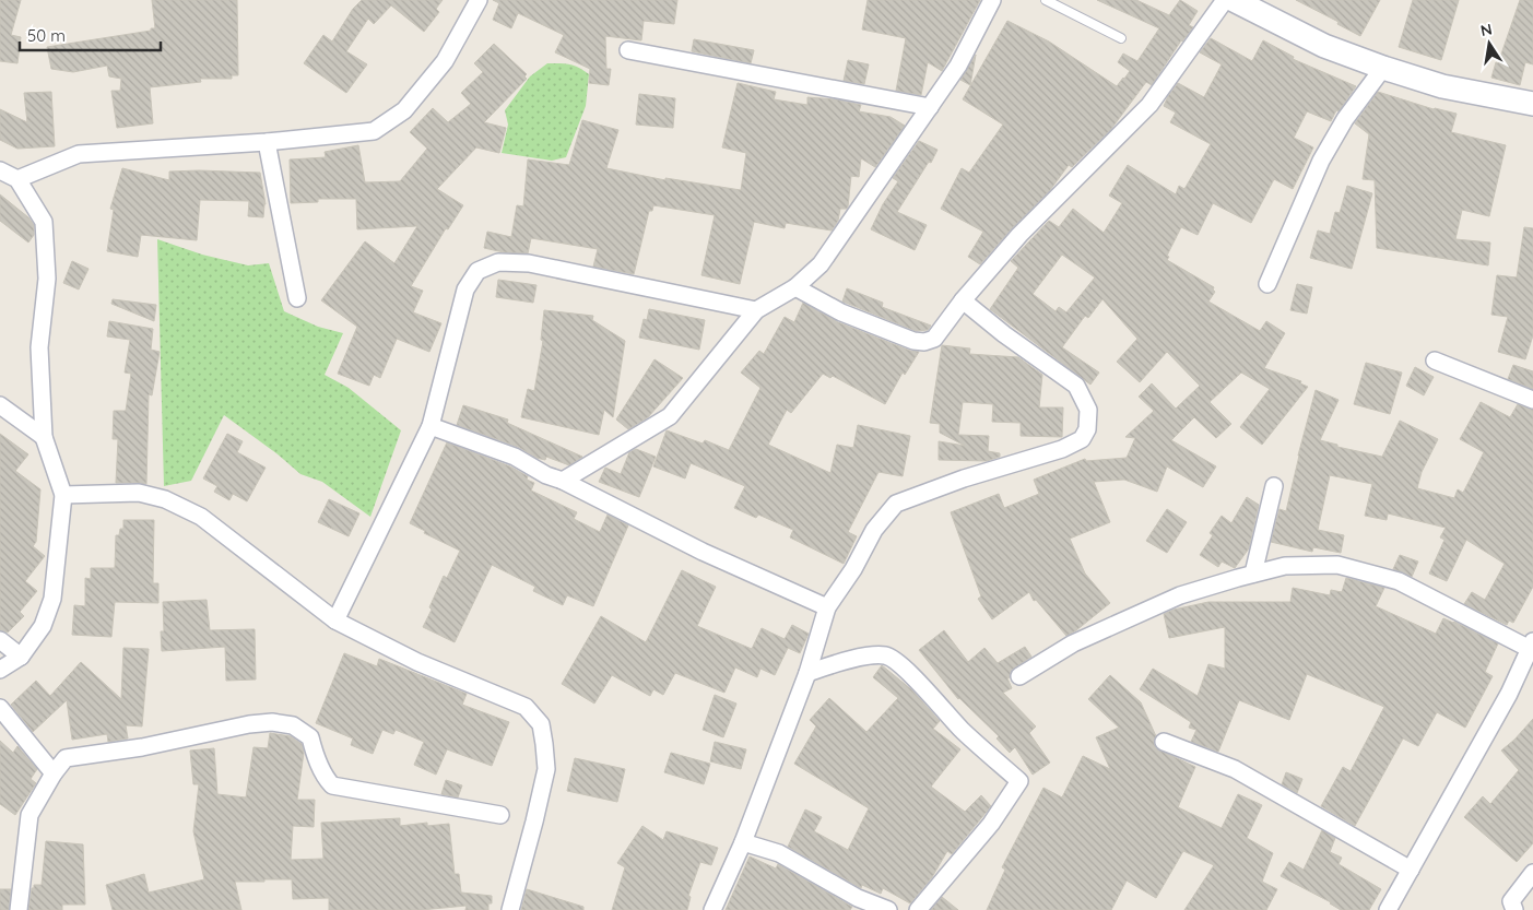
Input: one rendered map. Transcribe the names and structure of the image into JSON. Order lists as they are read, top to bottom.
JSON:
{
  "scale_bar": "50 m",
  "north": "top"
}
